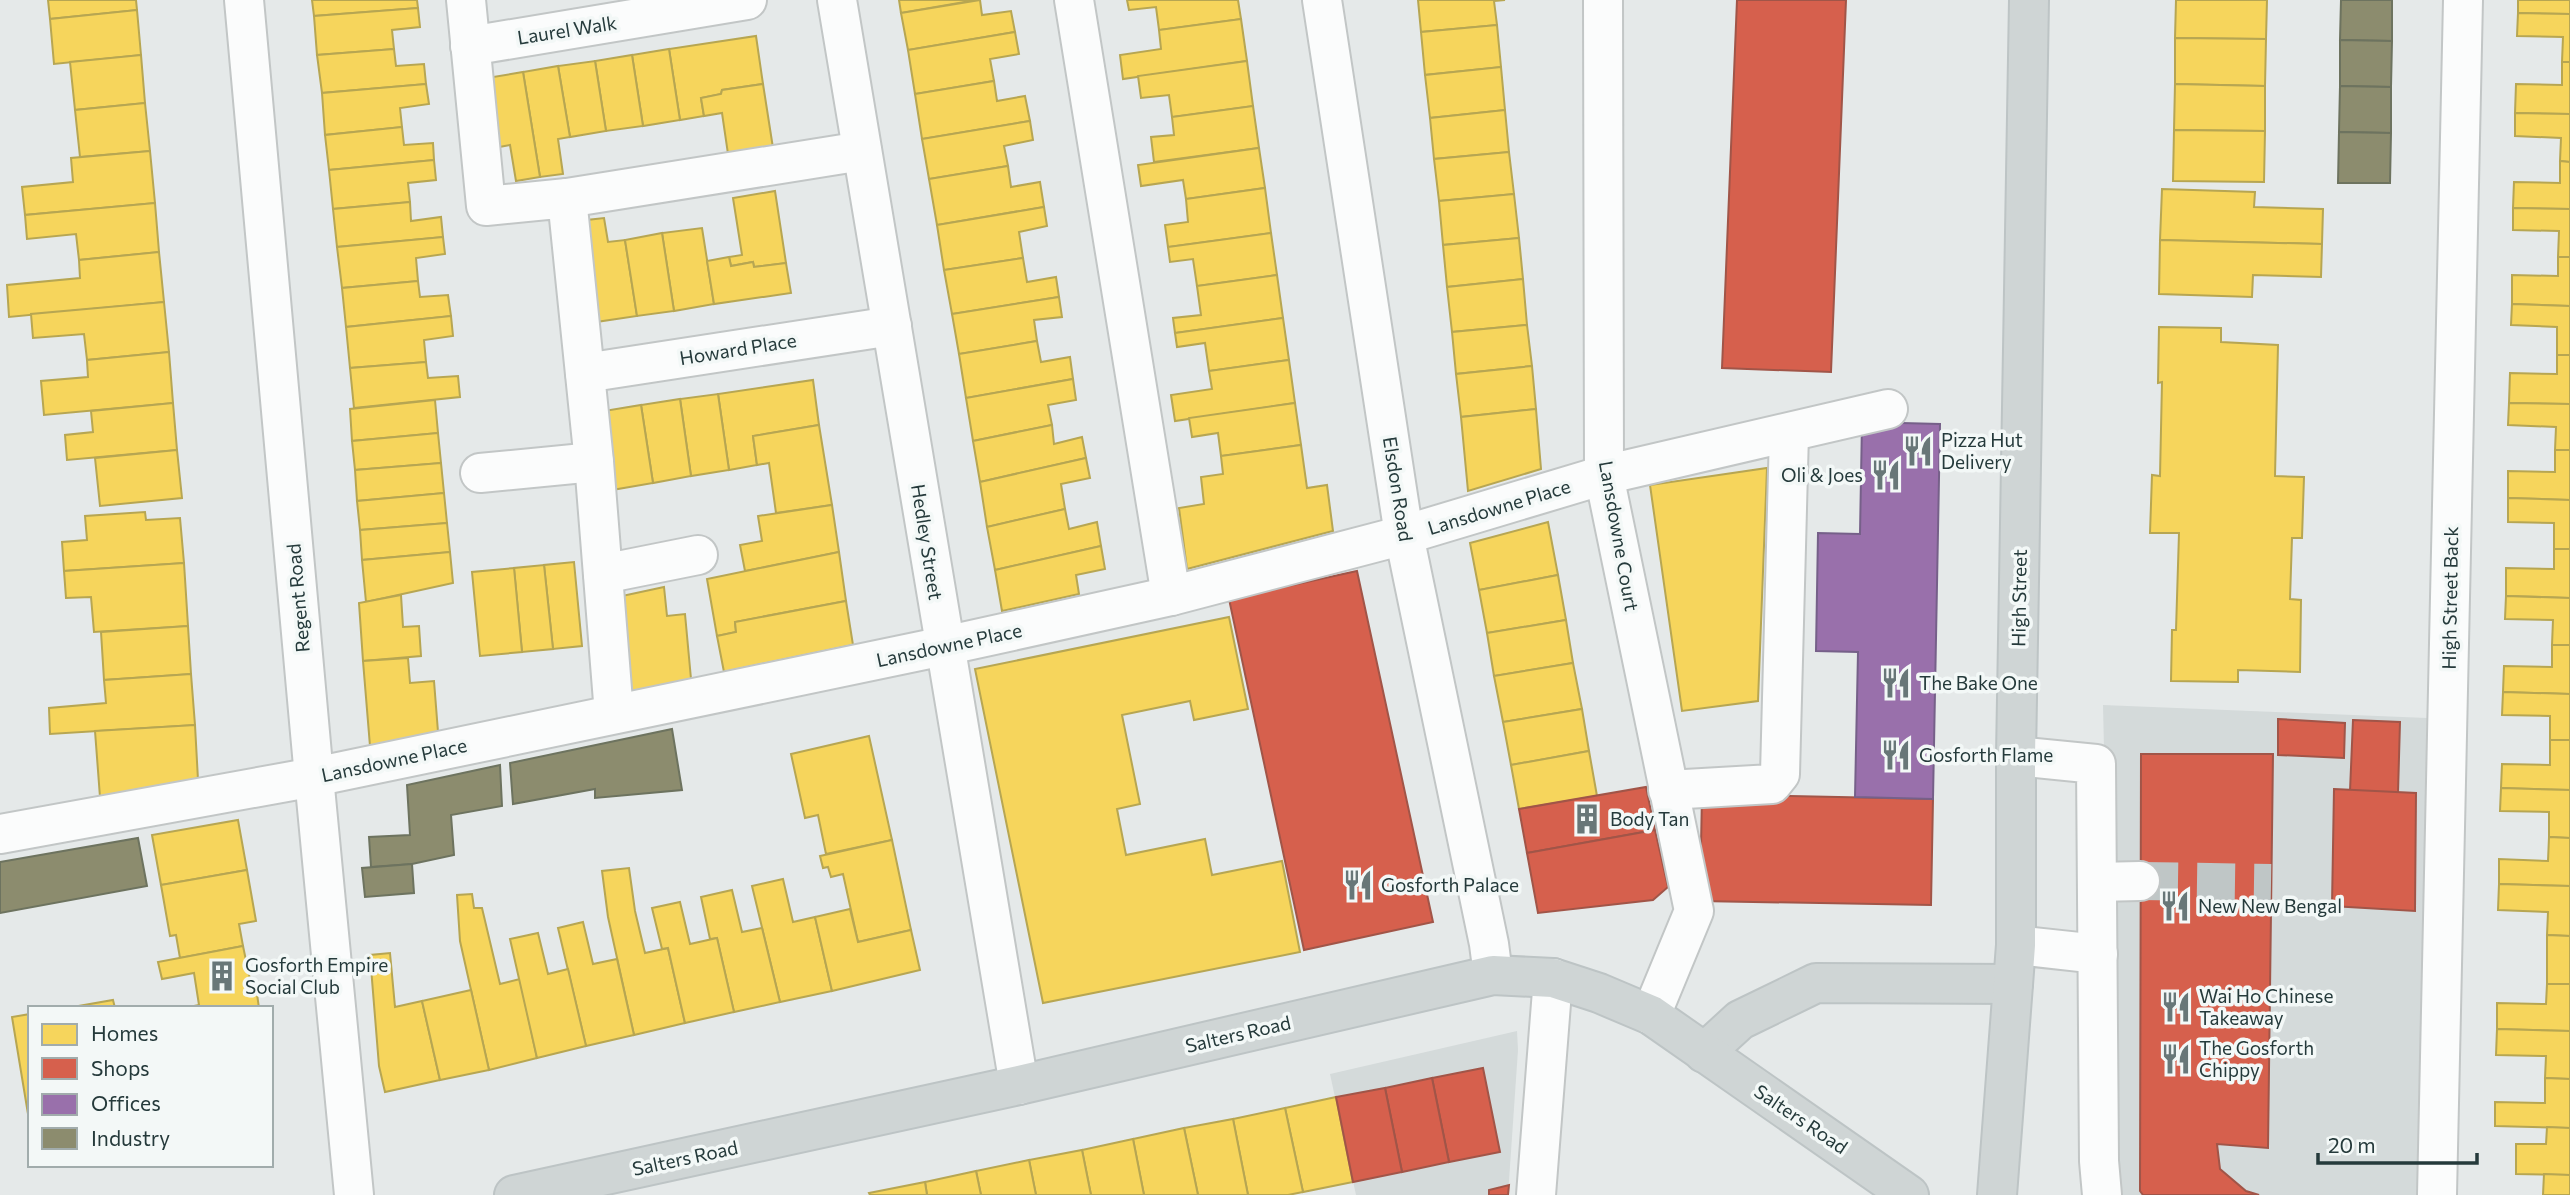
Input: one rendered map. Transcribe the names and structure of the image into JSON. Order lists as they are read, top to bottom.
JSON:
{
  "streets": {
    "main road": ["High Street", "Salters Road"],
    "street": [
      "Laurel Walk",
      "Howard Place",
      "Elsdon Road",
      "Lansdowne Place",
      "Lansdowne Court",
      "Hedley Street",
      "Regent Road",
      "High Street Back"
    ]
  },
  "crossings": [
    ["Howard Place", "Hedley Street"],
    ["Elsdon Road", "Lansdowne Place"],
    ["Elsdon Road", "Salters Road"],
    ["Lansdowne Place", "Lansdowne Court"],
    ["Lansdowne Place", "Hedley Street"],
    ["Lansdowne Place", "Regent Road"],
    ["Lansdowne Court", "Salters Road"],
    ["Hedley Street", "Salters Road"]
  ],
  "places": {
    "restaurant": [
      "Pizza Hut Delivery",
      "Oli & Joes",
      "The Bake One",
      "Gosforth Flame",
      "Gosforth Palace",
      "New New Bengal",
      "Wai Ho Chinese Takeaway",
      "The Gosforth Chippy"
    ],
    "building": ["Body Tan", "Gosforth Empire Social Club"]
  },
  "legend": [
    "Homes",
    "Shops",
    "Offices",
    "Industry"
  ],
  "scale_bar": "20 m"
}
